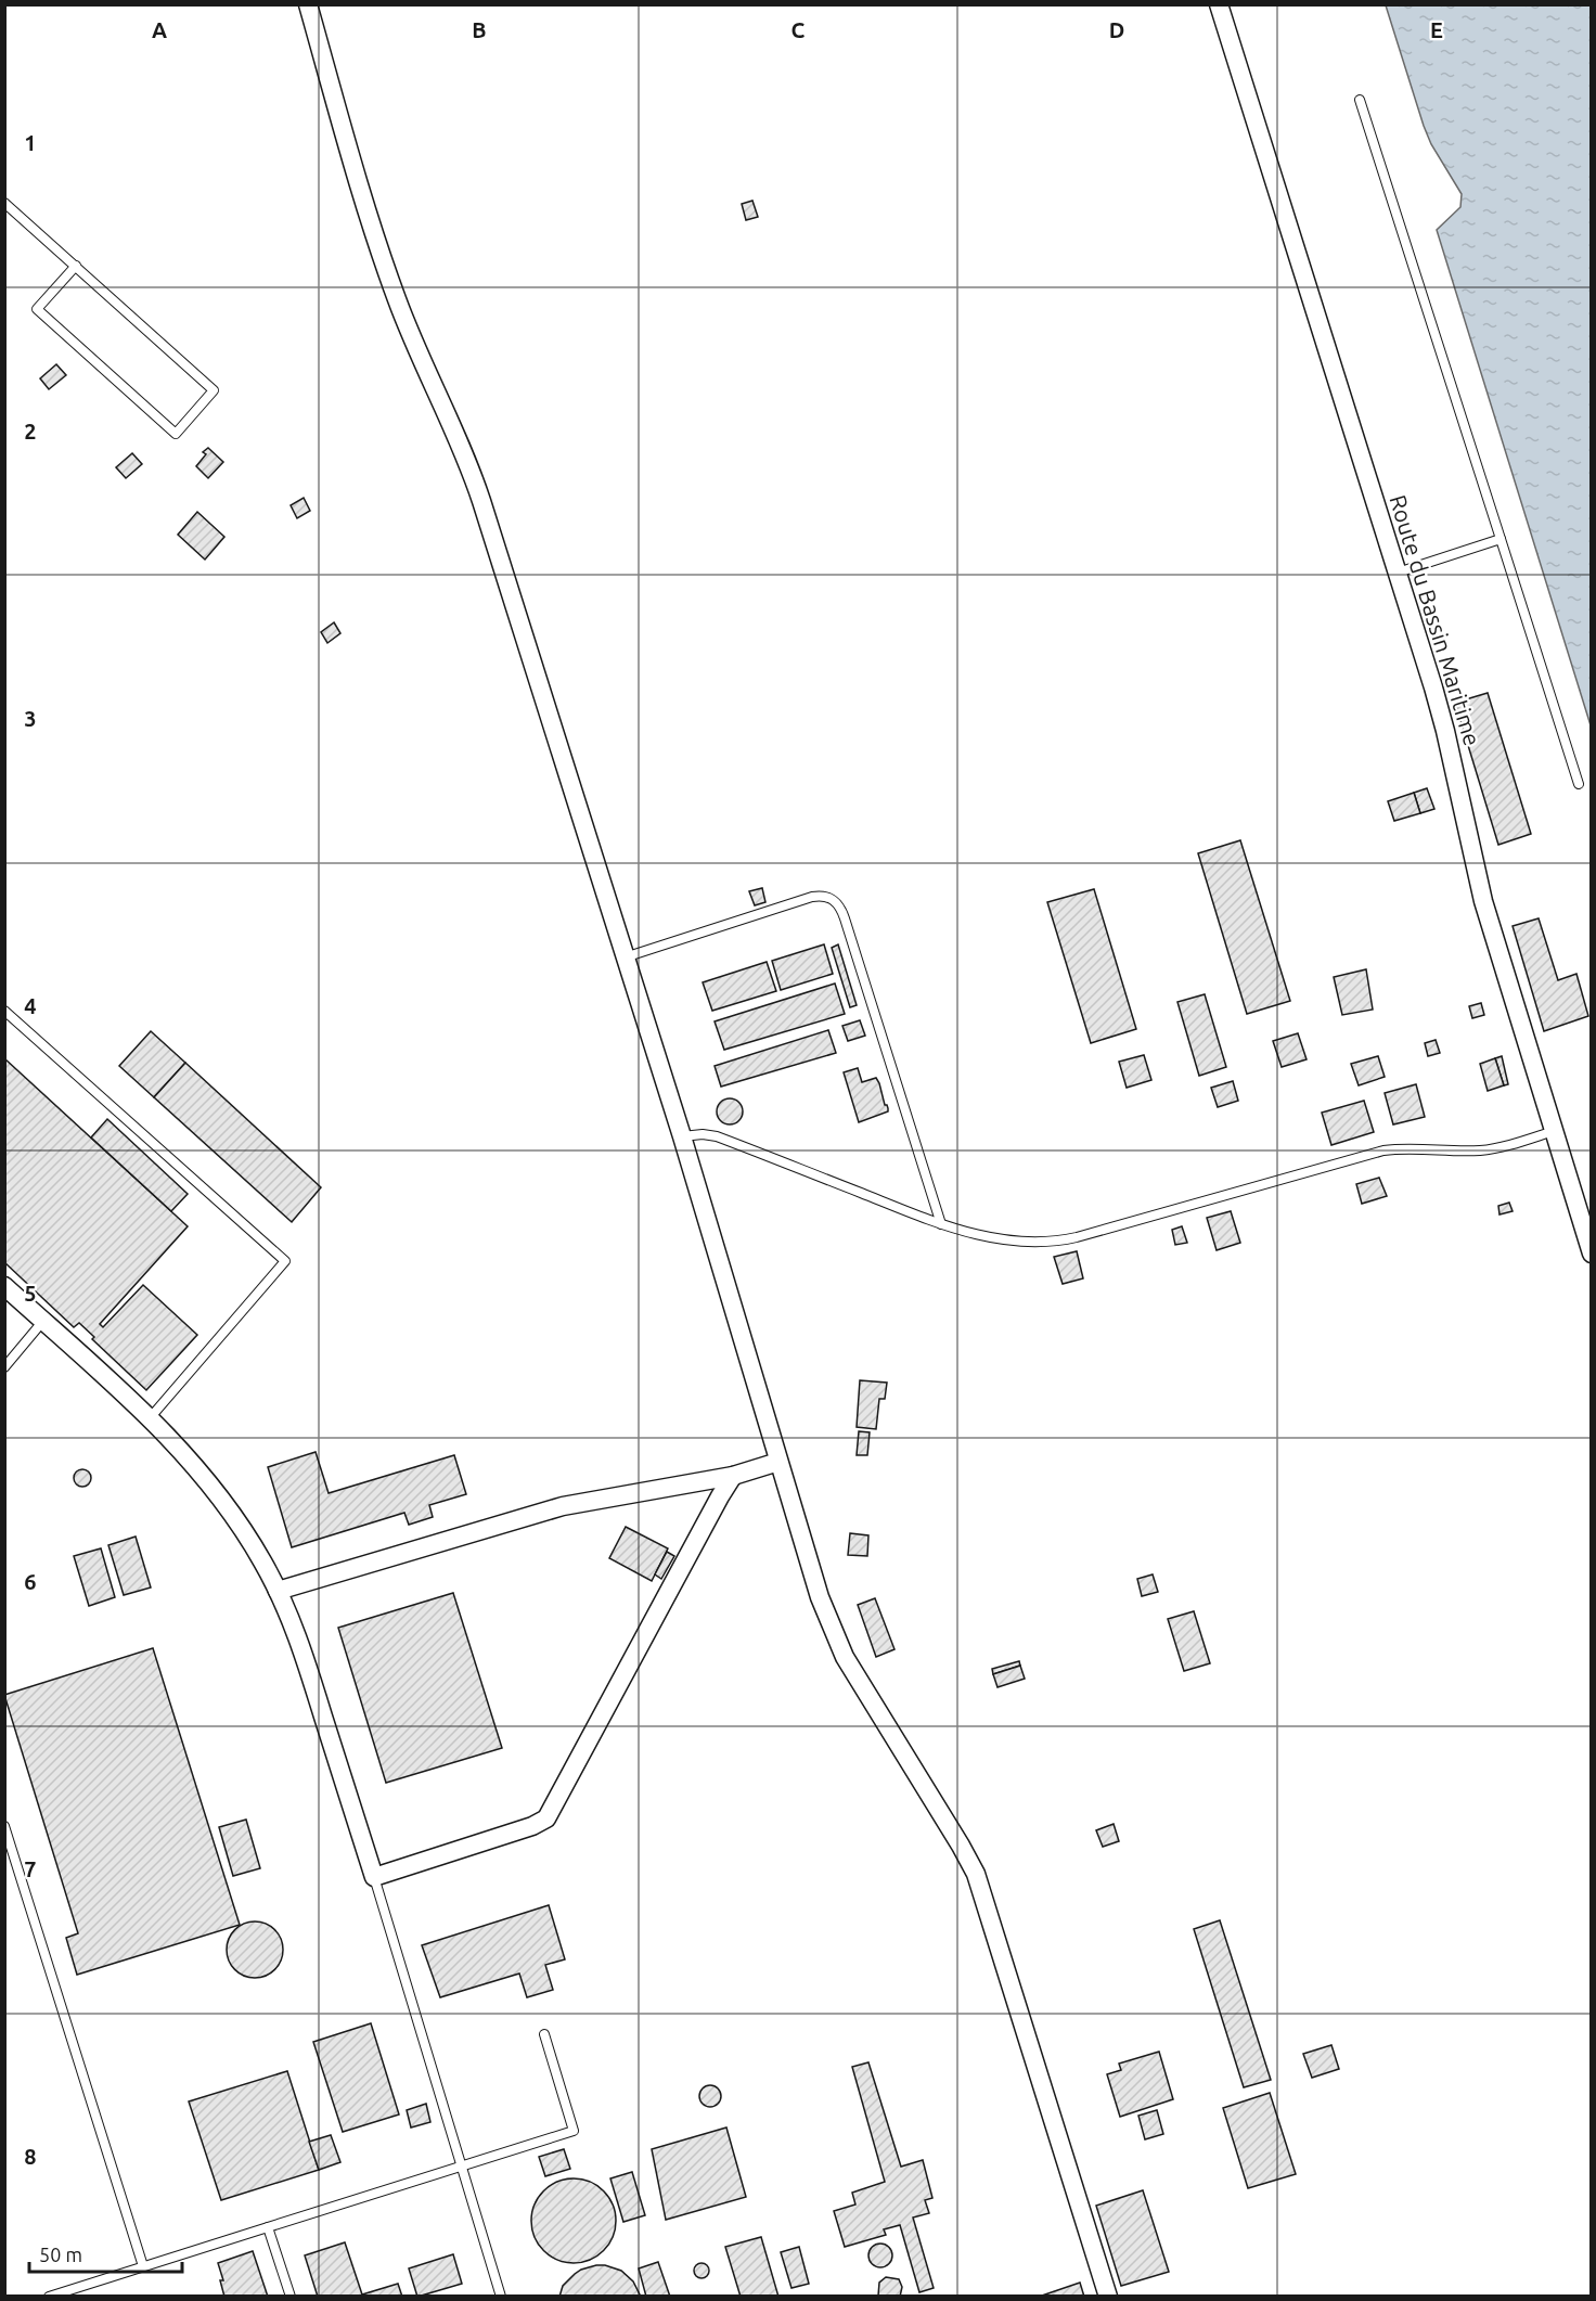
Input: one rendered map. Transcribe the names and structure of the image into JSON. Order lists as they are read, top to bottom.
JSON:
{
  "streets": {
    "street": ["Route du Bassin Maritime"]
  },
  "scale_bar": "50 m",
  "grid": {
    "columns": [
      "A",
      "B",
      "C",
      "D",
      "E"
    ],
    "rows": [
      "1",
      "2",
      "3",
      "4",
      "5",
      "6",
      "7",
      "8"
    ]
  }
}
